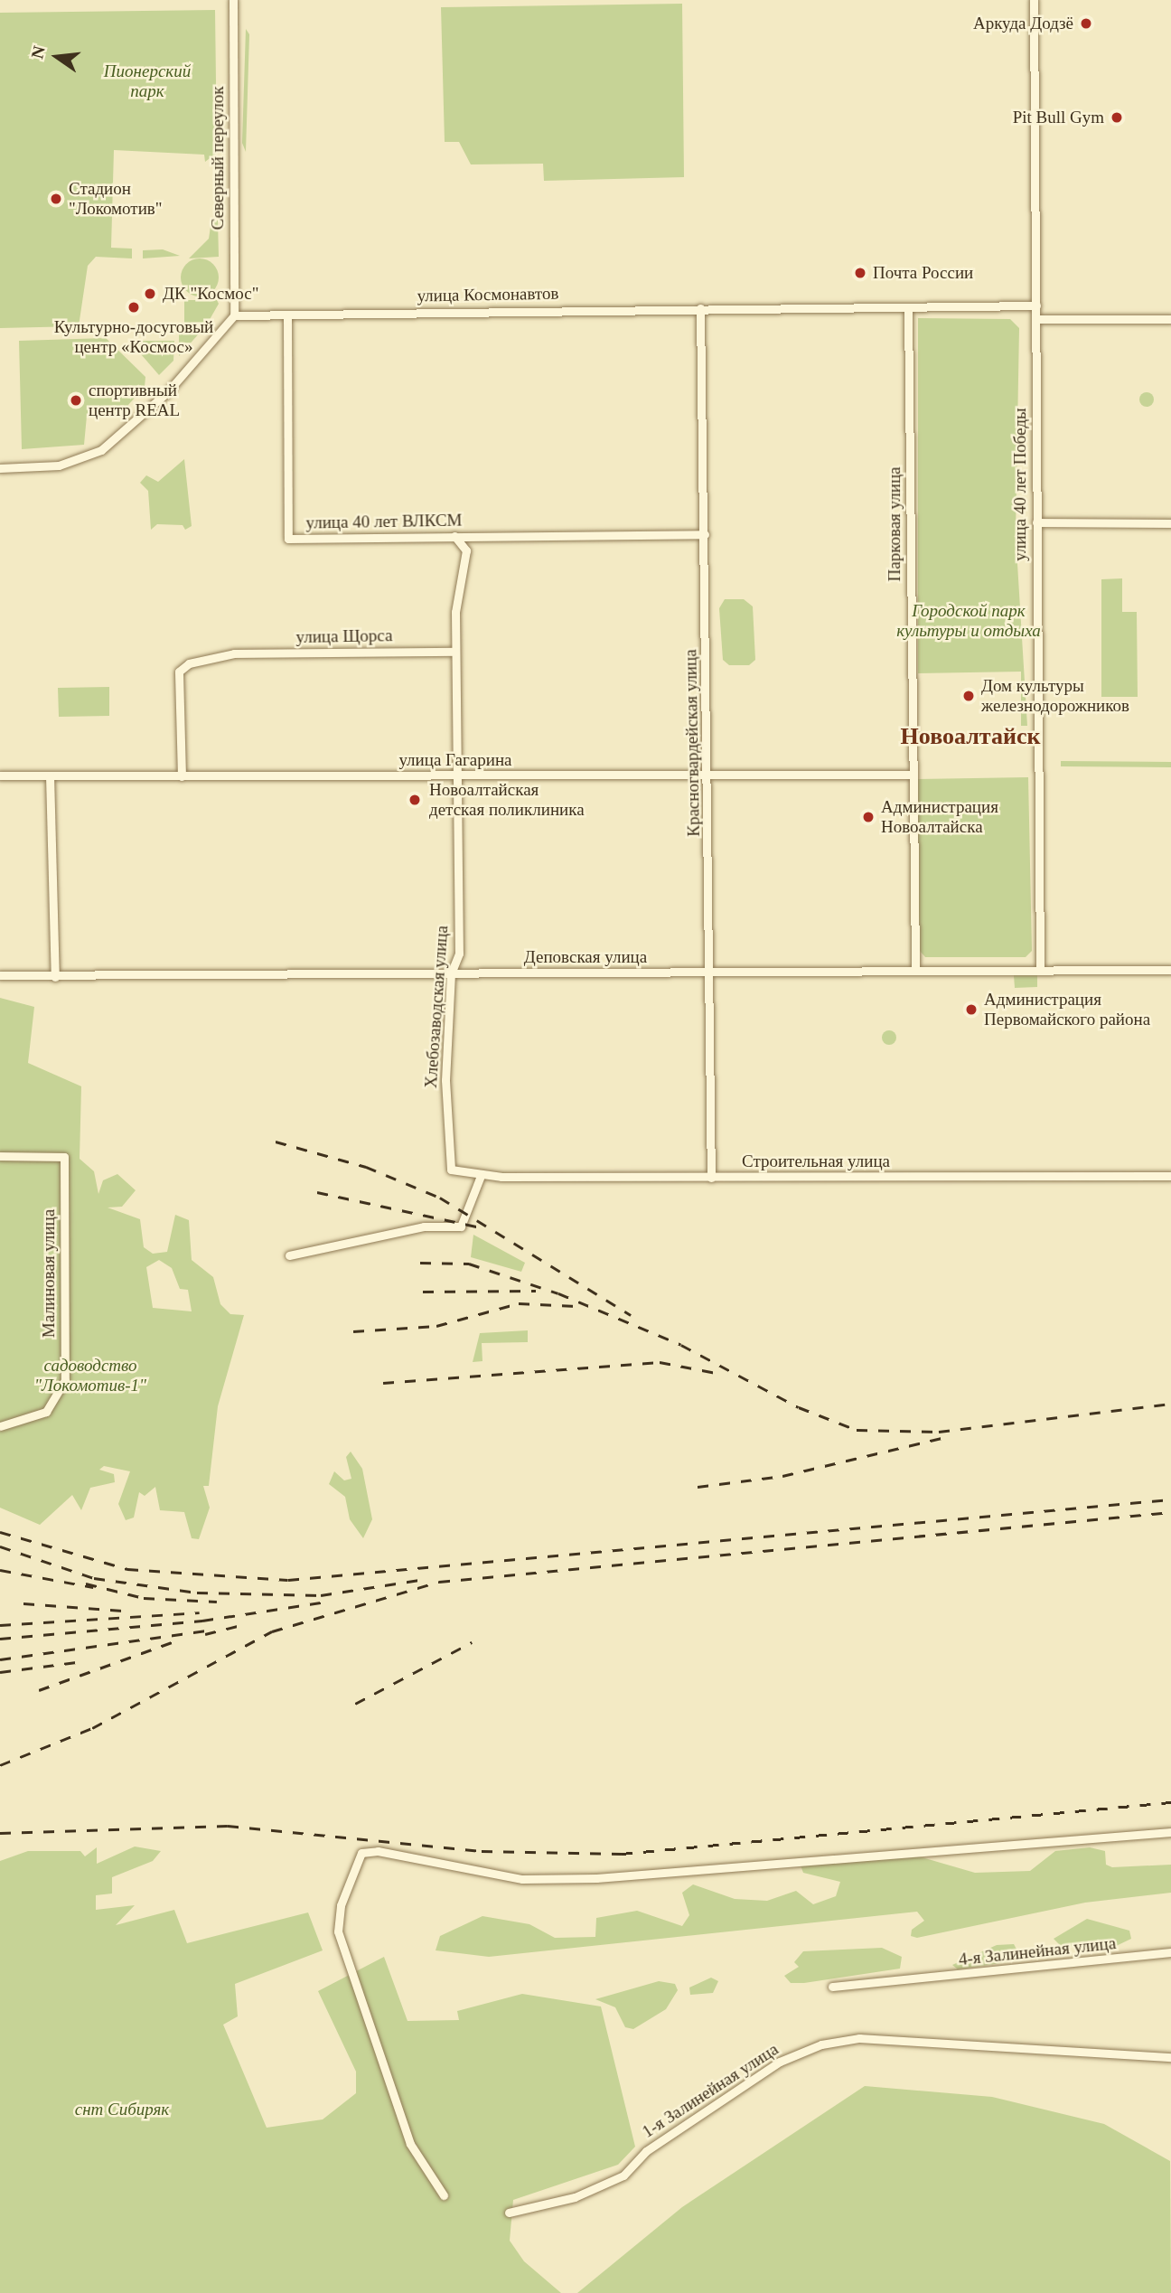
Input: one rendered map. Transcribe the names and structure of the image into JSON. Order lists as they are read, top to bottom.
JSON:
{
  "streets": {
    "street": [
      "Северный переулок",
      "улица Космонавтов",
      "улица 40 лет Победы",
      "улица 40 лет ВЛКСМ",
      "Парковая улица",
      "улица Щорса",
      "Красногвардейская улица",
      "улица Гагарина",
      "Деповская улица",
      "Хлебозаводская улица",
      "Строительная улица",
      "Малиновая улица",
      "4-я Залинейная улица",
      "1-я Залинейная улица"
    ]
  },
  "crossings": [
    ["Северный переулок", "улица Космонавтов"],
    ["улица Космонавтов", "улица 40 лет Победы"],
    ["улица Космонавтов", "улица 40 лет ВЛКСМ"],
    ["улица Космонавтов", "Парковая улица"],
    ["улица Космонавтов", "Красногвардейская улица"],
    ["улица 40 лет Победы", "Деповская улица"],
    ["улица 40 лет ВЛКСМ", "Красногвардейская улица"],
    ["улица 40 лет ВЛКСМ", "Хлебозаводская улица"],
    ["Парковая улица", "улица Гагарина"],
    ["Парковая улица", "Деповская улица"],
    ["улица Щорса", "улица Гагарина"],
    ["улица Щорса", "Хлебозаводская улица"],
    ["Красногвардейская улица", "улица Гагарина"],
    ["Красногвардейская улица", "Деповская улица"],
    ["Красногвардейская улица", "Строительная улица"],
    ["улица Гагарина", "Хлебозаводская улица"],
    ["Деповская улица", "Хлебозаводская улица"],
    ["Хлебозаводская улица", "Строительная улица"]
  ],
  "districts": ["Новоалтайск"],
  "parks": [
    "Пионерский парк",
    "Городской парк культуры и отдыха",
    "садоводство \"Локомотив-1\"",
    "снт Сибиряк"
  ],
  "places": [
    "Аркуда Додзё",
    "Pit Bull Gym",
    "Стадион \"Локомотив\"",
    "Почта России",
    "ДК \"Космос\"",
    "Культурно-досуговый центр «Космос»",
    "спортивный центр REAL",
    "Дом культуры железнодорожников",
    "Новоалтайская детская поликлиника",
    "Администрация Новоалтайска",
    "Администрация Первомайского района"
  ],
  "north": "left"
}
